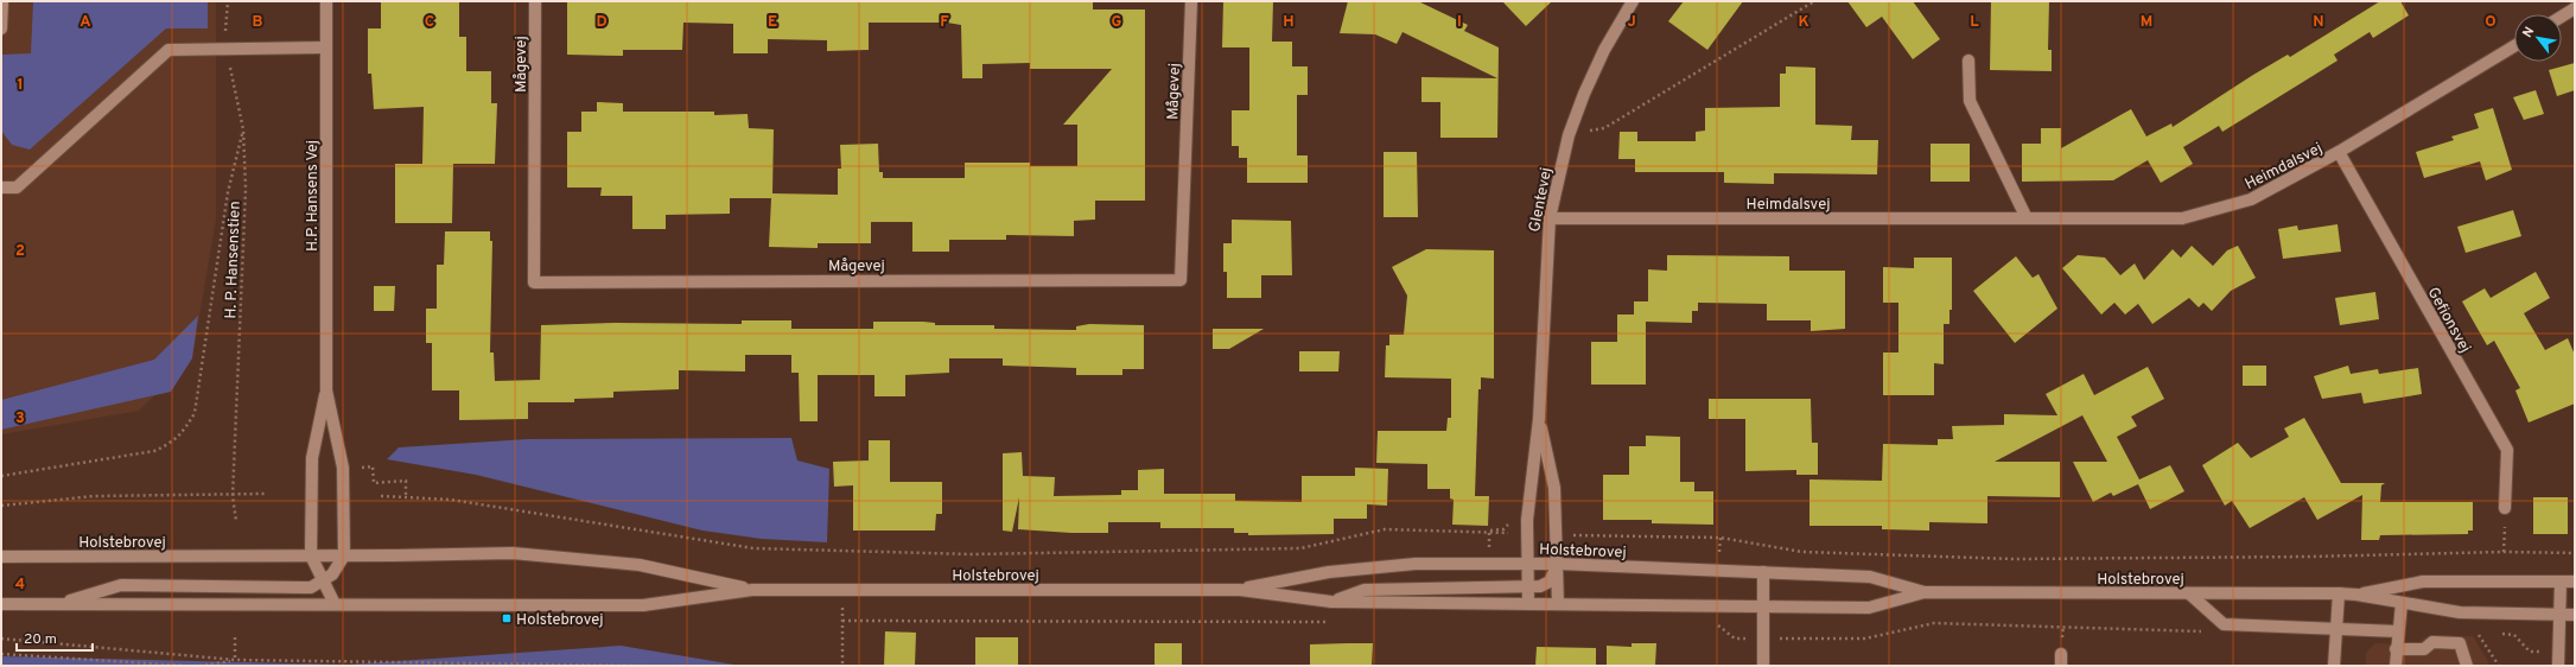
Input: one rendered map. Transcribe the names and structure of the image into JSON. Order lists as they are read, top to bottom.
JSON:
{
  "streets": {
    "main road": [
      "Mågevej",
      "Heimdalsvej",
      "H.P. Hansens Vej",
      "Glentevej",
      "Gefionsvej",
      "Holstebrovej"
    ],
    "path": ["H. P. Hansenstien"]
  },
  "crossings": [
    ["Heimdalsvej", "Glentevej"],
    ["Heimdalsvej", "Gefionsvej"],
    ["H.P. Hansens Vej", "Holstebrovej"],
    ["Glentevej", "Holstebrovej"]
  ],
  "places": {
    "transit": ["Holstebrovej"]
  },
  "scale_bar": "20 m",
  "north": "top left",
  "grid": {
    "columns": [
      "A",
      "B",
      "C",
      "D",
      "E",
      "F",
      "G",
      "H",
      "I",
      "J",
      "K",
      "L",
      "M",
      "N",
      "O"
    ],
    "rows": [
      "1",
      "2",
      "3",
      "4"
    ]
  }
}
